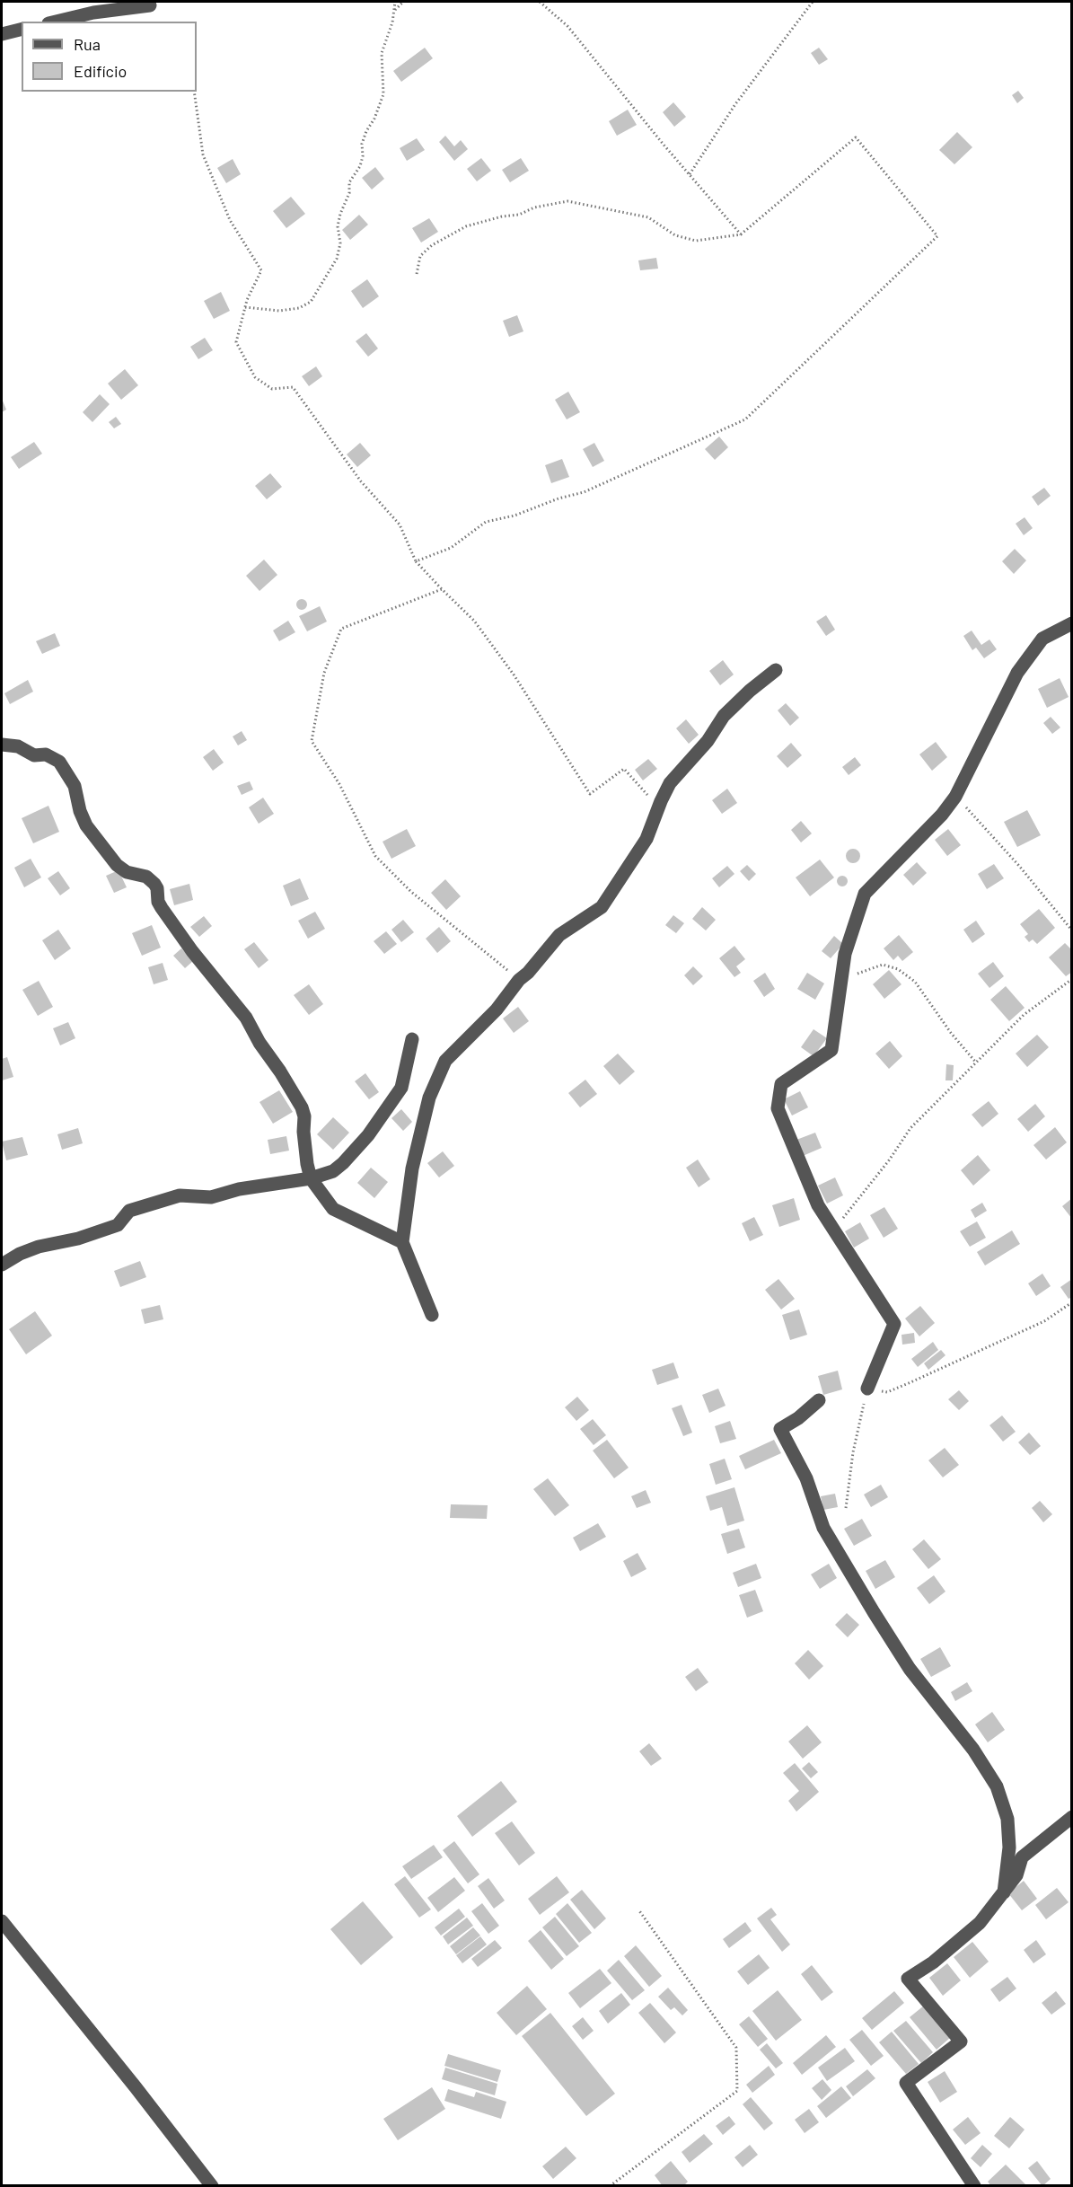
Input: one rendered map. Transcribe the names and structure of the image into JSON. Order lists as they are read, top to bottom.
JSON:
{
  "legend": ["Rua", "Edifício"]
}
